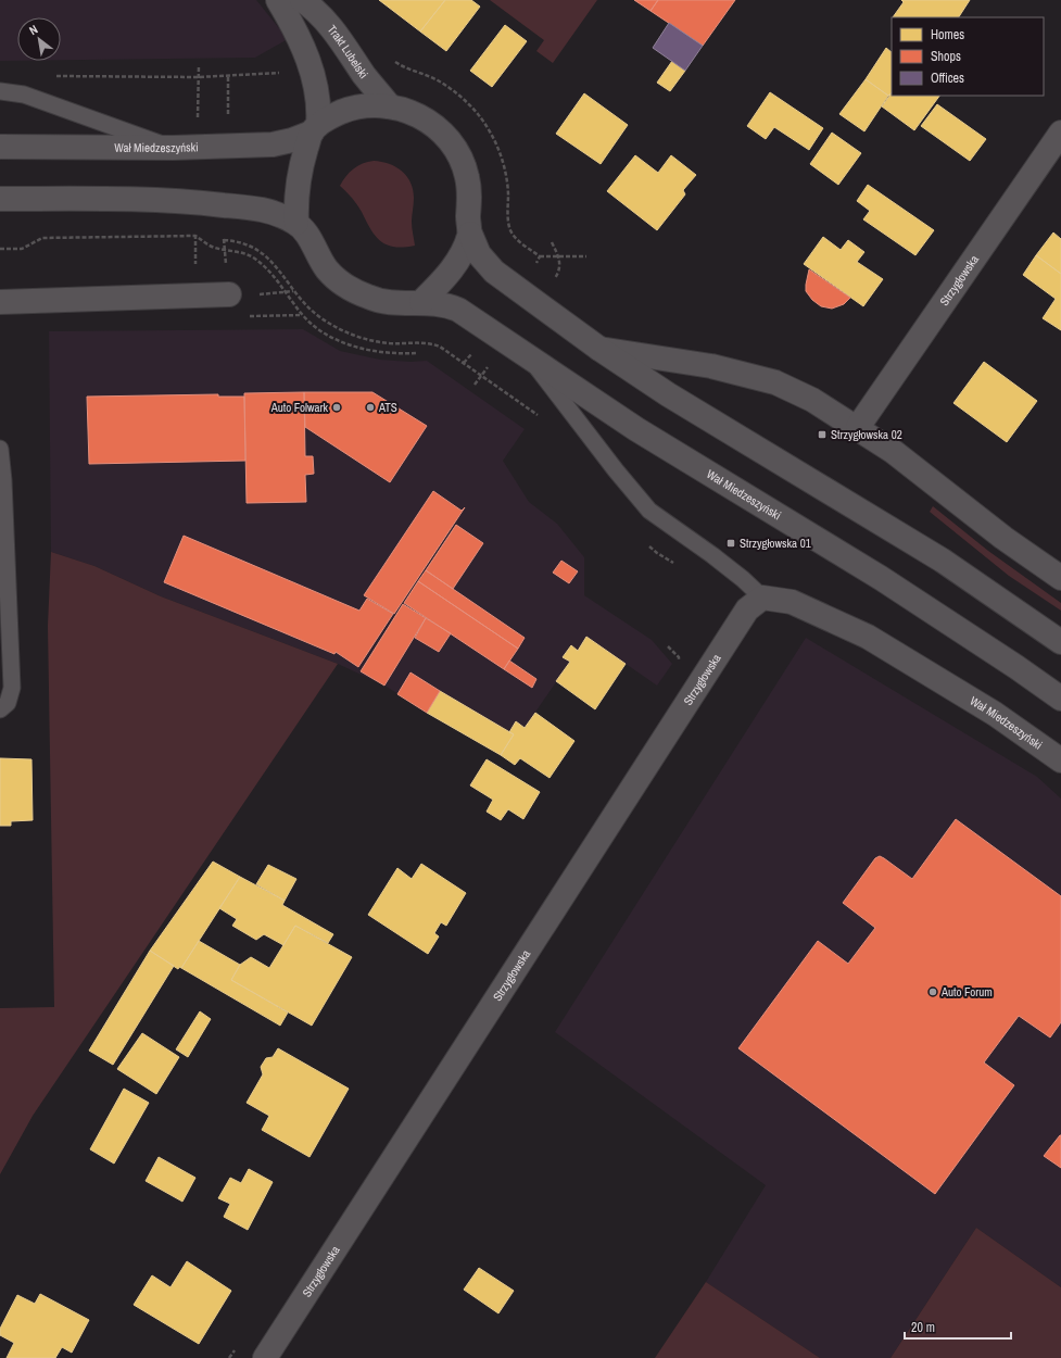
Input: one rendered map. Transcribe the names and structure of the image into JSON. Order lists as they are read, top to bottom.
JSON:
{
  "streets": {
    "main road": ["Trakt Lubelski", "Wał Miedzeszyński", "Strzygłowska"]
  },
  "crossings": [
    ["Trakt Lubelski", "Wał Miedzeszyński"],
    ["Wał Miedzeszyński", "Strzygłowska"]
  ],
  "places": {
    "other": ["Auto Folwark", "ATS", "Auto Forum"],
    "transit": ["Strzygłowska 02", "Strzygłowska 01"]
  },
  "legend": ["Homes", "Shops", "Offices"],
  "scale_bar": "20 m",
  "north": "top left"
}
